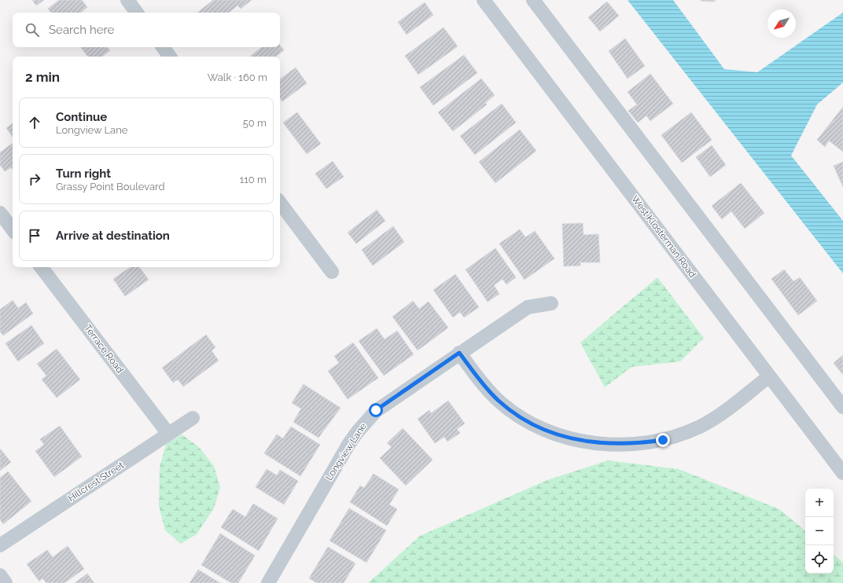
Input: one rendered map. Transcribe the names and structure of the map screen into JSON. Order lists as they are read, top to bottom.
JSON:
{
  "streets": {
    "street": [
      "West Klosterman Road",
      "Terrace Road",
      "Longview Lane",
      "Hillcrest Street"
    ]
  },
  "crossings": [
    ["Terrace Road", "Hillcrest Street"]
  ],
  "north": "bottom left",
  "page": {
    "search": "Search here",
    "heading": ["2 min", "Walk · 160 m"],
    "list": [
      ["Continue", "Longview Lane", "50 m"],
      ["Turn right", "Grassy Point Boulevard", "110 m"],
      "Arrive at destination"
    ],
    "map_buttons": ["+", "−"]
  }
}
